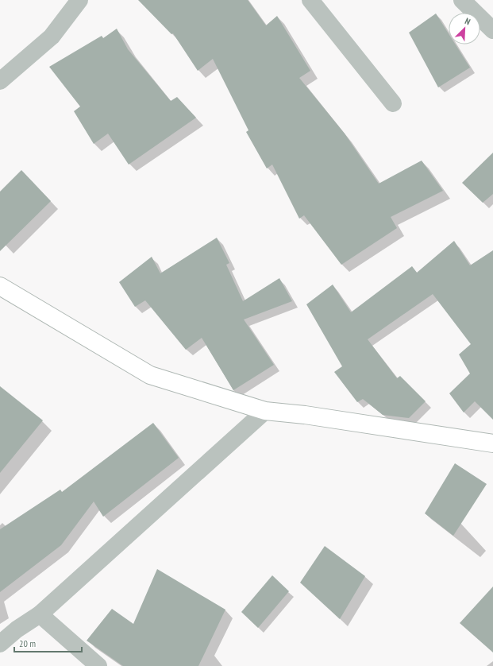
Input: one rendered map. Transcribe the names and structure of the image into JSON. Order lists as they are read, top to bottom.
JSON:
{
  "scale_bar": "20 m",
  "north": "top right"
}
